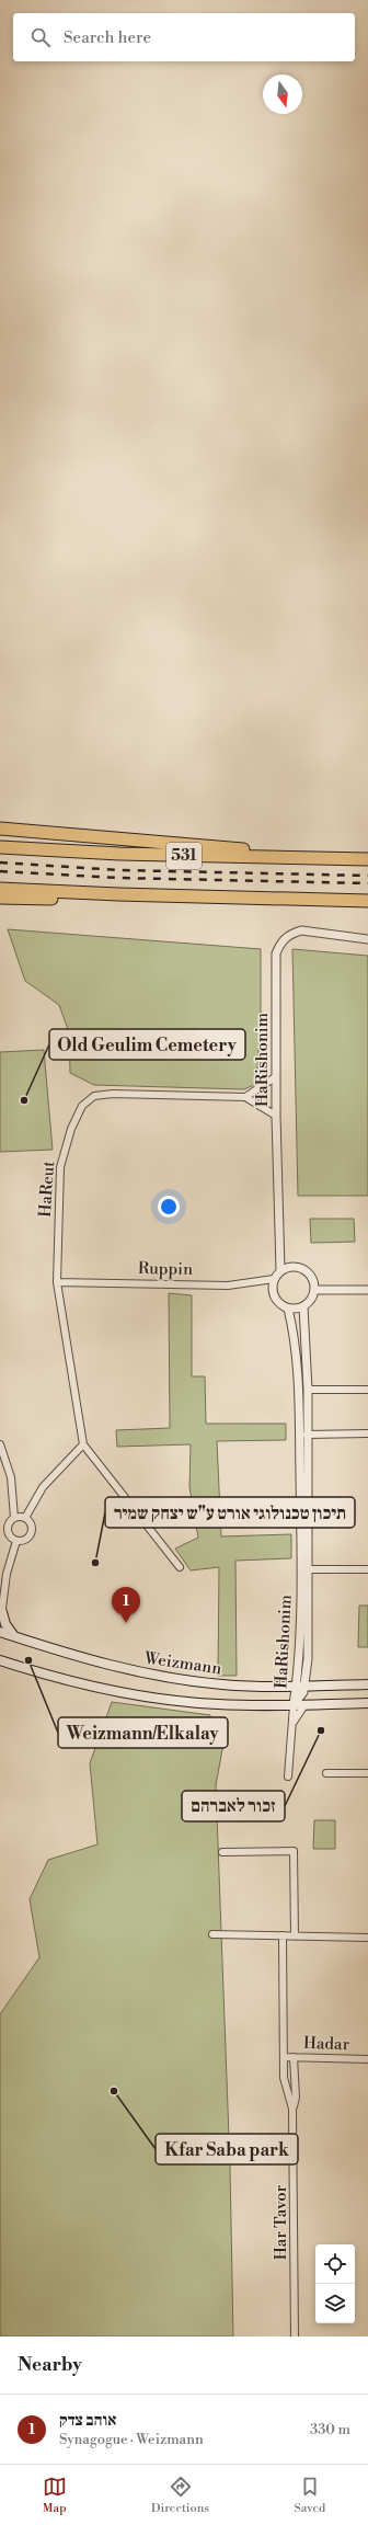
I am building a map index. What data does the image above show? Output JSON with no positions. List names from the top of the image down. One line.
{"streets":{"highway":["531"],"main road":["Weizmann"],"street":["HaRishonim","HaReut","Ruppin","Hadar","Har Tavor"]},"crossings":[["HaRishonim","HaReut"],["HaRishonim","Ruppin"],["HaRishonim","Weizmann"],["HaReut","Ruppin"],["Hadar","Har Tavor"]],"places":["Old Geulim Cemetery","תיכון טכנולוגי אורט ע\"ש יצחק שמיר","Weizmann/Elkalay","זכור לאברהם","Kfar Saba park"],"north":"bottom","page":{"search":"Search here","pins":"1","heading":"Nearby","list":[{"mark":"1","name":"אוהב צדק","note":"Synagogue · Weizmann","value":"330 m"}],"nav":["Map","Directions","Saved"]}}
